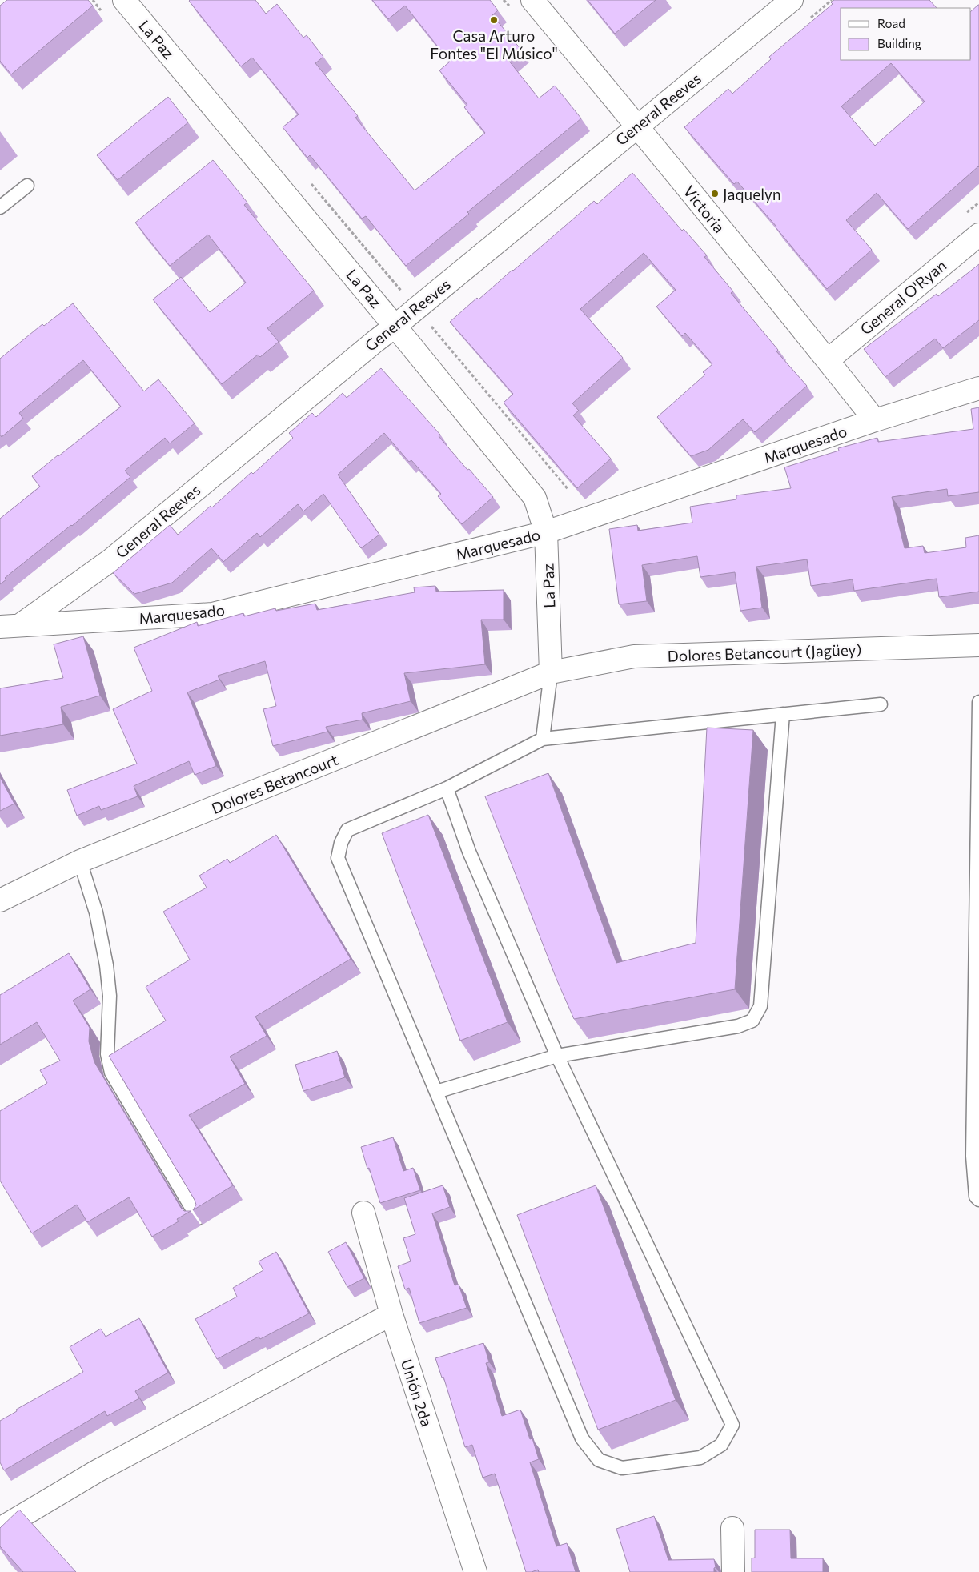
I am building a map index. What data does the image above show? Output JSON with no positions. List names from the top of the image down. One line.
{"streets":{"street":["La Paz","General Reeves","Victoria","General O'Ryan","Marquesado","Dolores Betancourt (Jagüey)","Dolores Betancourt","Unión 2da"]},"crossings":[["La Paz","General Reeves"],["La Paz","Marquesado"],["La Paz","Dolores Betancourt (Jagüey)"],["La Paz","Dolores Betancourt"],["General Reeves","Victoria"],["General Reeves","Marquesado"],["Victoria","General O'Ryan"],["Victoria","Marquesado"],["Dolores Betancourt (Jagüey)","Dolores Betancourt"]],"places":["Casa Arturo Fontes \"El Músico\"","Jaquelyn"],"legend":["Road","Building"]}
